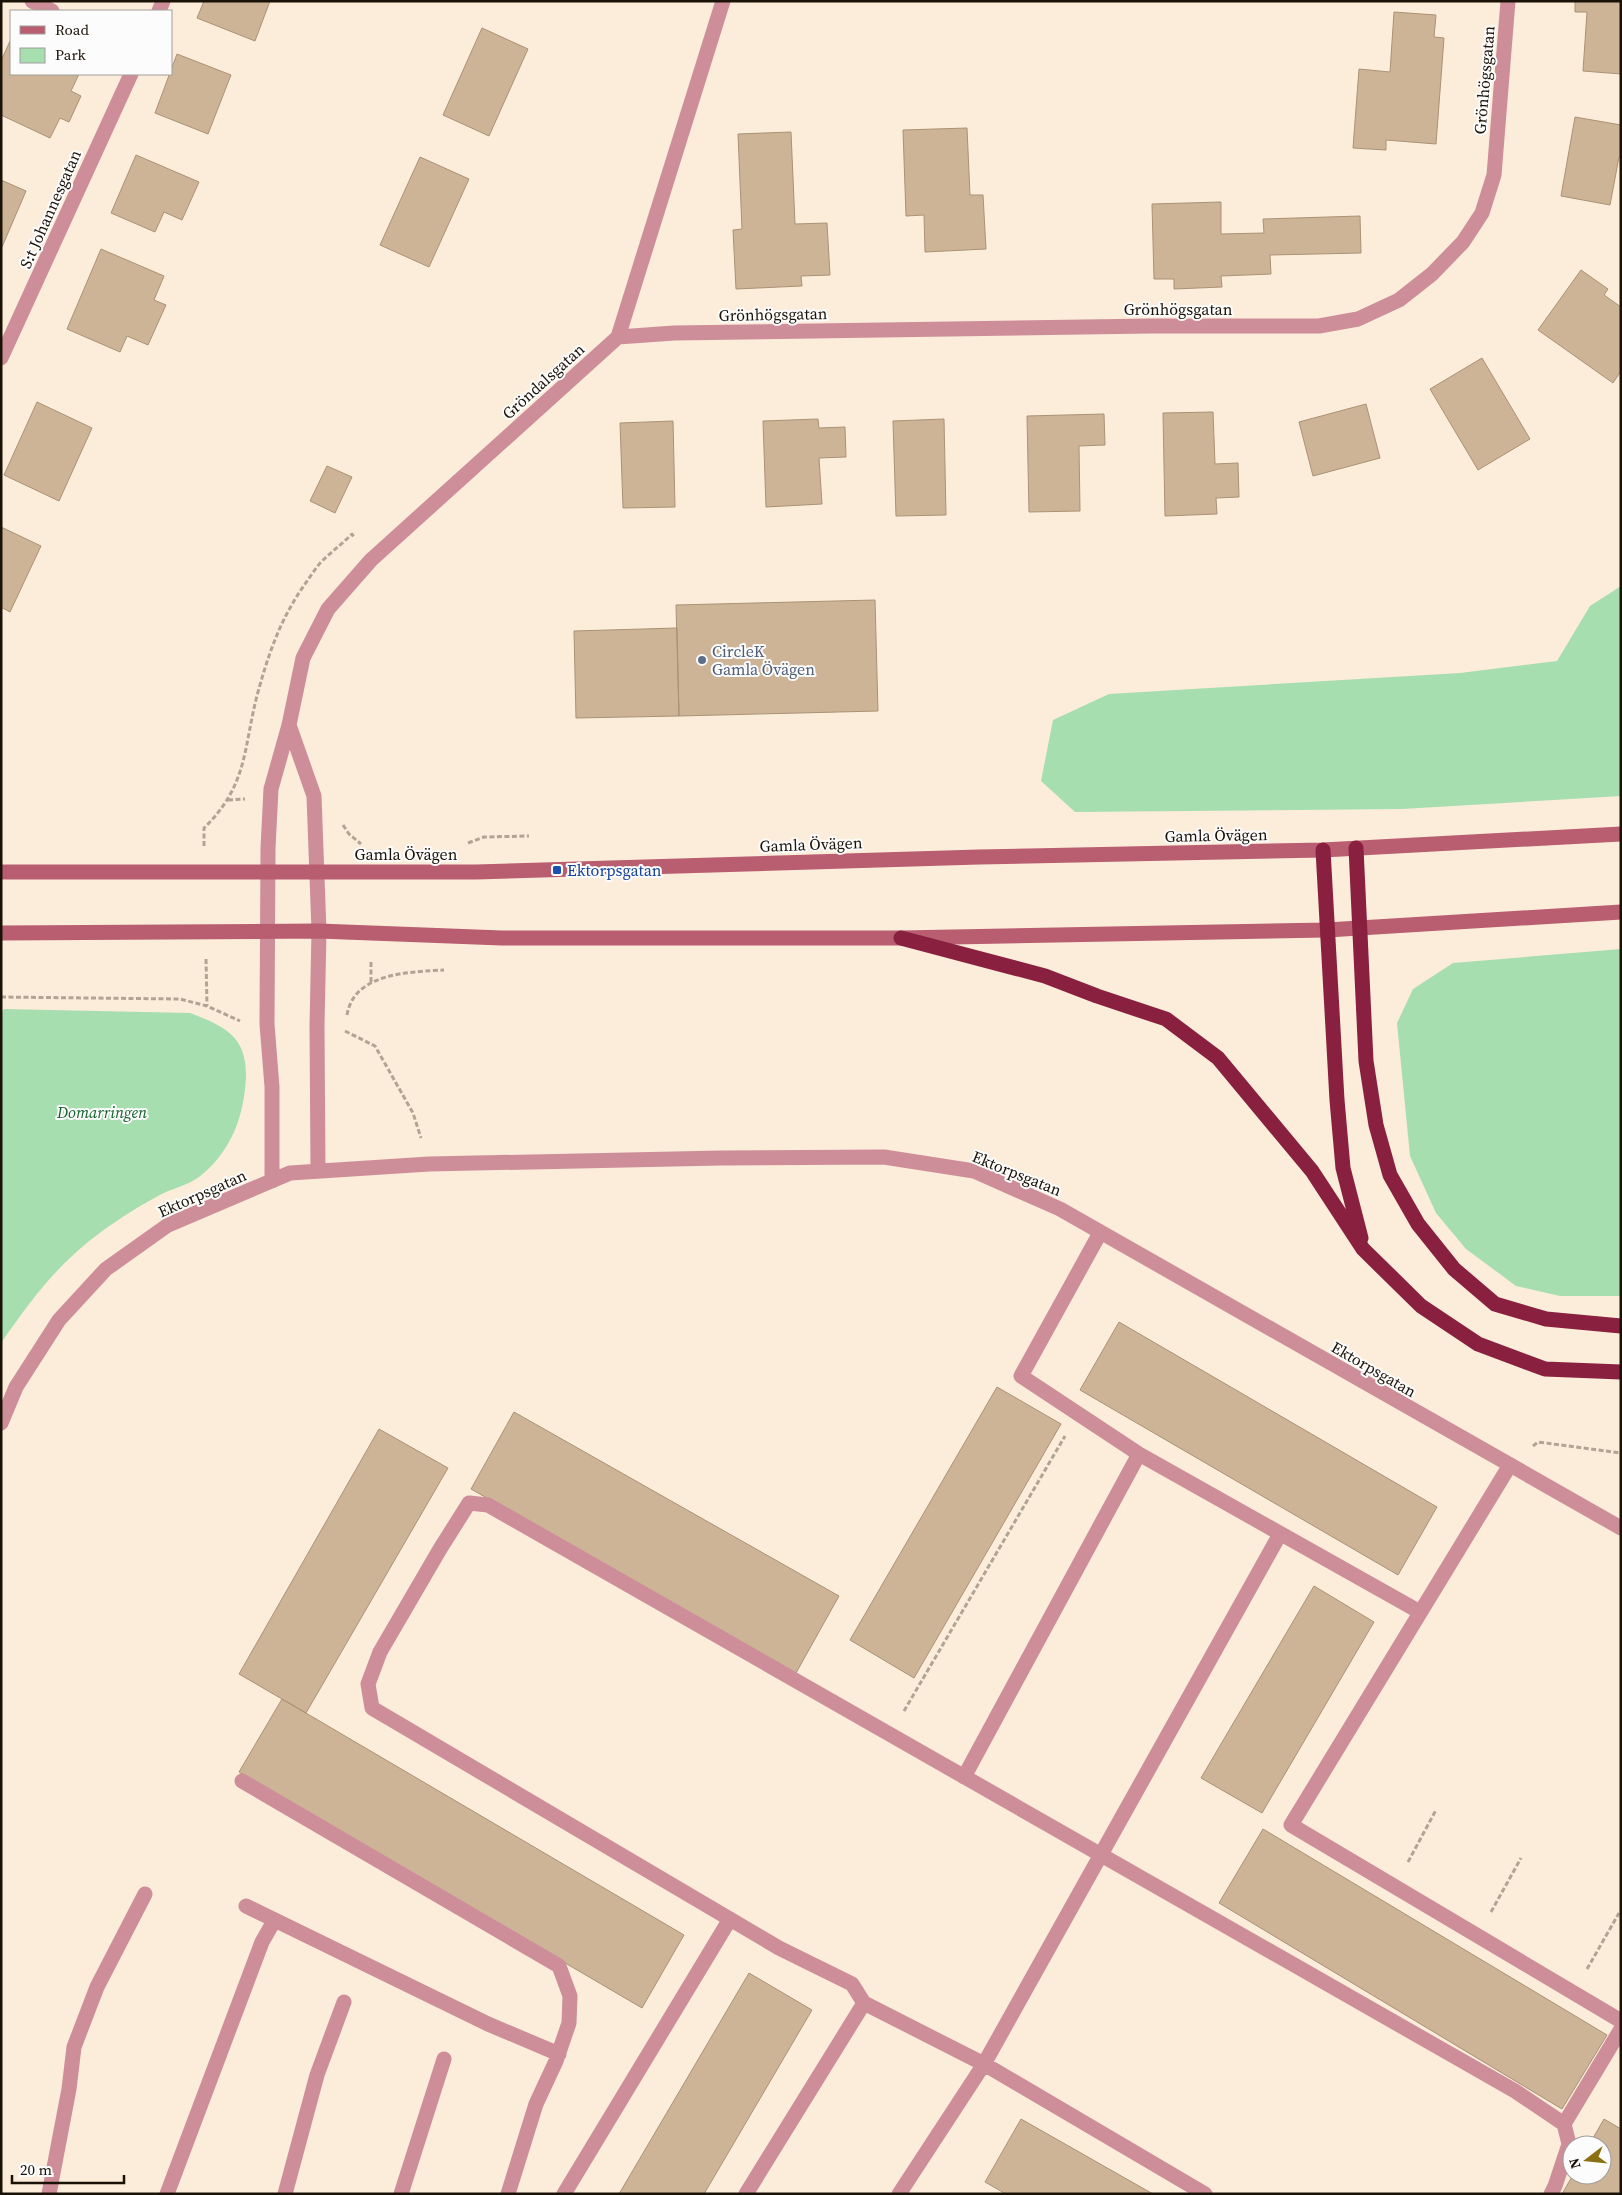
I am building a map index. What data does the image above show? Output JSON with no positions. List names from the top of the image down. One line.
{"streets":{"main road":["Gamla Övägen"],"street":["Grönhögsgatan","S:t Johannesgatan","Gröndalsgatan","Ektorpsgatan"]},"crossings":[["Grönhögsgatan","Gröndalsgatan"],["Gröndalsgatan","Gamla Övägen"],["Gröndalsgatan","Ektorpsgatan"],["Gamla Övägen","Ektorpsgatan"]],"parks":["Domarringen"],"places":{"other":["CircleK Gamla Övägen"],"transit":["Ektorpsgatan"]},"legend":["Road","Park"],"scale_bar":"20 m","north":"left"}
